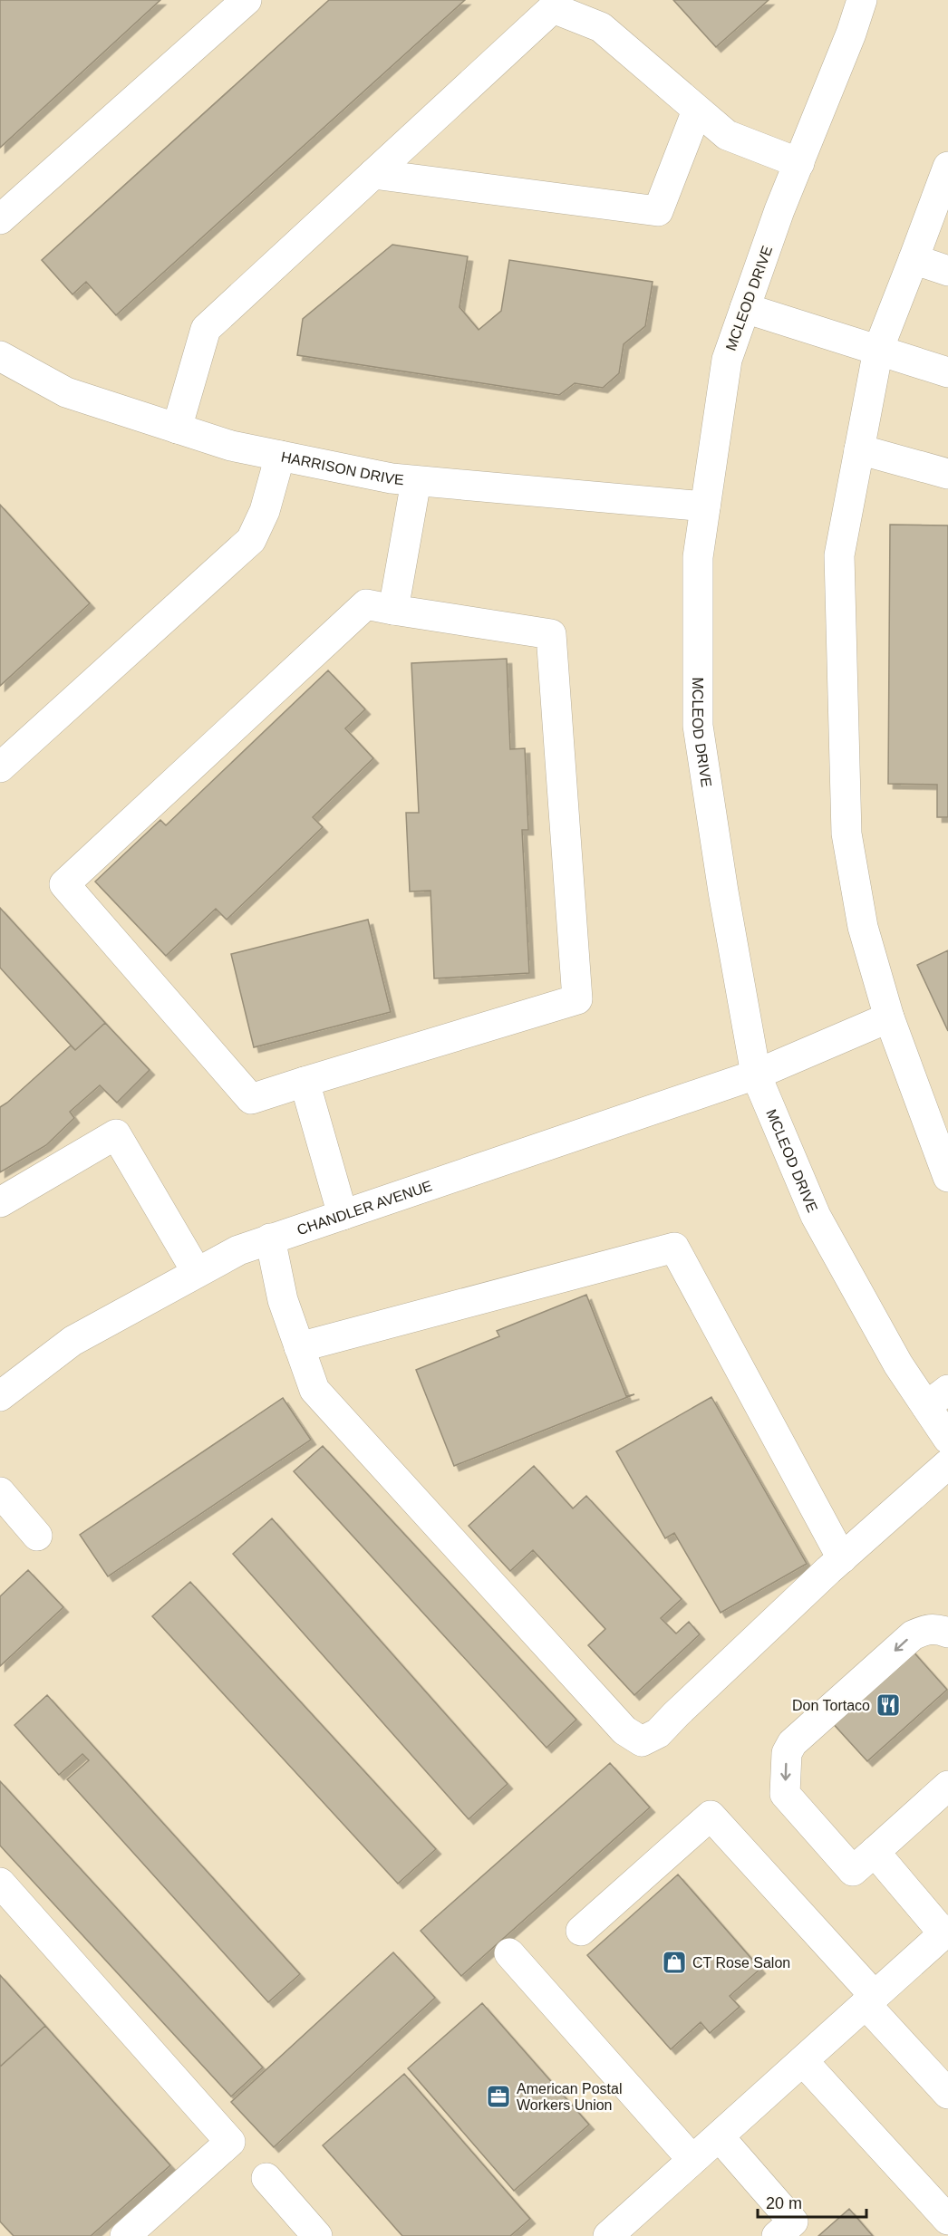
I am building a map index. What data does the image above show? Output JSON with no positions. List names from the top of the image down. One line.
{"streets":{"street":["MCLEOD DRIVE","HARRISON DRIVE","CHANDLER AVENUE"]},"crossings":[["MCLEOD DRIVE","HARRISON DRIVE"],["MCLEOD DRIVE","CHANDLER AVENUE"]],"places":{"restaurant":["Don Tortaco"],"shop":["CT Rose Salon"],"office":["American Postal Workers Union"]},"scale_bar":"20 m"}
